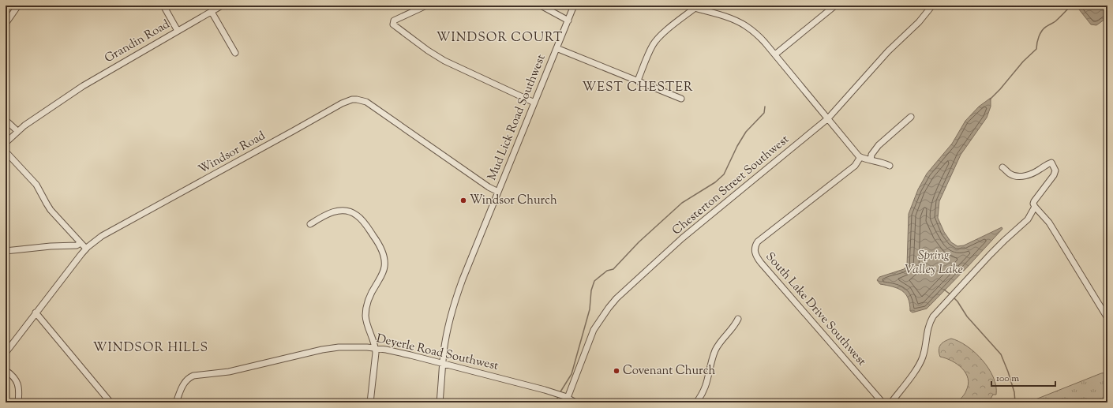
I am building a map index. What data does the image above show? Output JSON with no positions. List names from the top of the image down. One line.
{"streets":{"street":["Grandin Road","Mud Lick Road Southwest","Windsor Road","Chesterton Street Southwest","South Lake Drive Southwest","Deyerle Road Southwest"]},"crossings":[["Mud Lick Road Southwest","Windsor Road"],["Mud Lick Road Southwest","Deyerle Road Southwest"],["Chesterton Street Southwest","Deyerle Road Southwest"]],"districts":["WINDSOR COURT","WEST CHESTER","WINDSOR HILLS"],"water":["Spring Valley Lake"],"places":["Windsor Church","Covenant Church"],"scale_bar":"100 m"}
